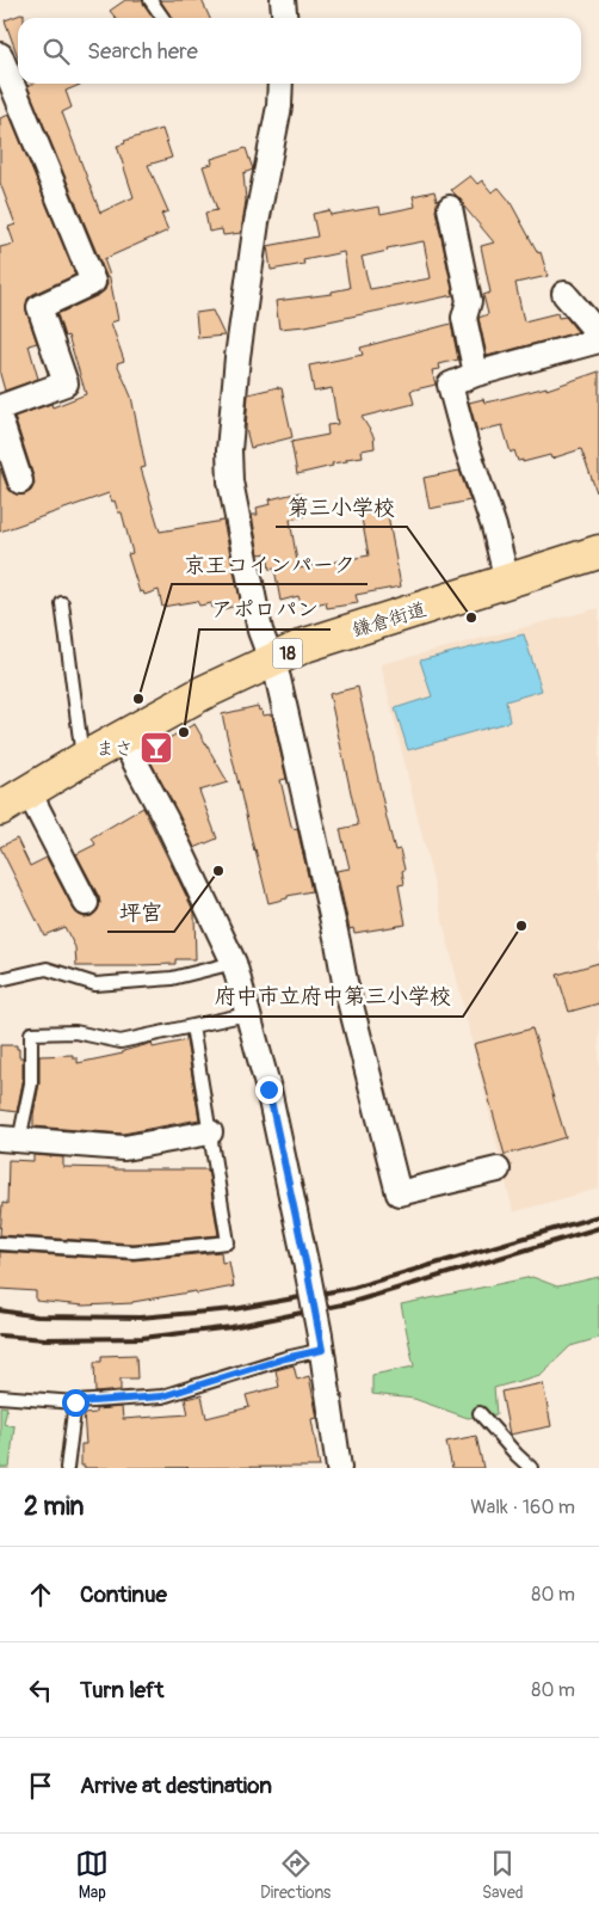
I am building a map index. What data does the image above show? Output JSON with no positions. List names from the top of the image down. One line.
{"streets":{"main road":["鎌倉街道","18"]},"places":{"other":["第三小学校","京王コインパーク","アポロパン","坪宮","府中市立府中第三小学校"],"bar":["まさ"]},"page":{"search":"Search here","heading":["2 min","Walk · 160 m"],"list":[["Continue","80 m"],["Turn left","80 m"],"Arrive at destination"],"nav":["Map","Directions","Saved"]}}
